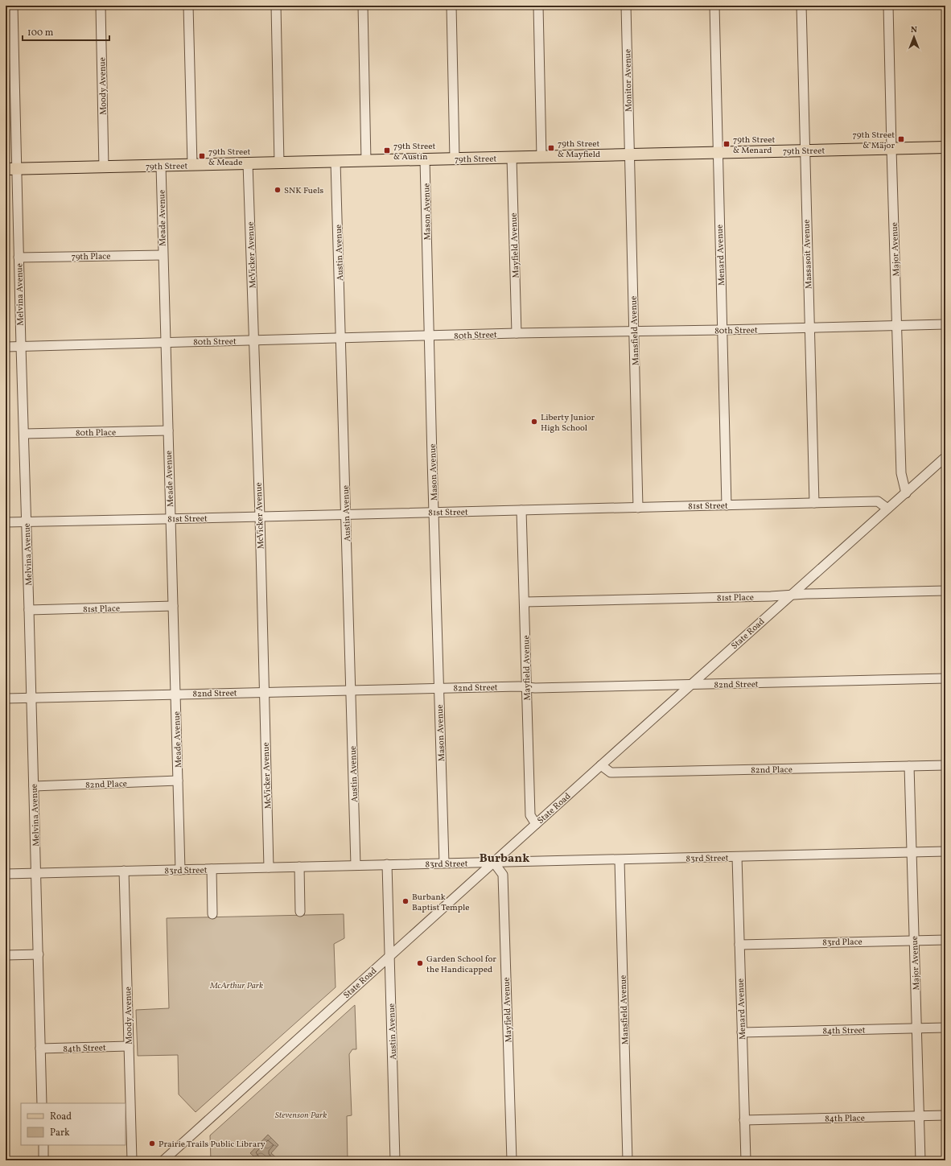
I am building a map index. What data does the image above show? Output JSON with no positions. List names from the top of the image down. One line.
{"streets":{"main road":["79th Street"],"street":["Monitor Avenue","Moody Avenue","Mason Avenue","Meade Avenue","Mayfield Avenue","Major Avenue","Austin Avenue","Massasoit Avenue","McVicker Avenue","Menard Avenue","79th Place","Melvina Avenue","80th Street","Mansfield Avenue","80th Place","81st Street","81st Place","State Road","82nd Street","82nd Place","83rd Street","83rd Place","84th Street","84th Place"]},"crossings":[["Monitor Avenue","79th Street"],["Monitor Avenue","Mansfield Avenue"],["Moody Avenue","79th Street"],["Moody Avenue","83rd Street"],["Moody Avenue","84th Street"],["79th Street","Mason Avenue"],["79th Street","Meade Avenue"],["79th Street","Mayfield Avenue"],["79th Street","Major Avenue"],["79th Street","Austin Avenue"],["79th Street","Massasoit Avenue"],["79th Street","McVicker Avenue"],["79th Street","Menard Avenue"],["79th Street","Melvina Avenue"],["79th Street","Mansfield Avenue"],["Mason Avenue","80th Street"],["Mason Avenue","81st Street"],["Mason Avenue","82nd Street"],["Mason Avenue","83rd Street"],["Meade Avenue","79th Place"],["Meade Avenue","80th Street"],["Meade Avenue","80th Place"],["Meade Avenue","81st Street"],["Meade Avenue","81st Place"],["Meade Avenue","82nd Street"],["Meade Avenue","82nd Place"],["Meade Avenue","83rd Street"],["Mayfield Avenue","80th Street"],["Mayfield Avenue","81st Street"],["Mayfield Avenue","81st Place"],["Mayfield Avenue","State Road"],["Mayfield Avenue","82nd Street"],["Mayfield Avenue","83rd Street"],["Major Avenue","80th Street"],["Major Avenue","State Road"],["Major Avenue","82nd Place"],["Major Avenue","83rd Street"],["Major Avenue","83rd Place"],["Major Avenue","84th Street"],["Major Avenue","84th Place"],["Austin Avenue","80th Street"],["Austin Avenue","81st Street"],["Austin Avenue","State Road"],["Austin Avenue","82nd Street"],["Austin Avenue","83rd Street"],["Massasoit Avenue","80th Street"],["Massasoit Avenue","81st Street"],["McVicker Avenue","80th Street"],["McVicker Avenue","81st Street"],["McVicker Avenue","82nd Street"],["McVicker Avenue","83rd Street"],["Menard Avenue","80th Street"],["Menard Avenue","81st Street"],["Menard Avenue","83rd Street"],["Menard Avenue","83rd Place"],["Menard Avenue","84th Street"],["Menard Avenue","84th Place"],["79th Place","Melvina Avenue"],["Melvina Avenue","80th Street"],["Melvina Avenue","80th Place"],["Melvina Avenue","81st Street"],["Melvina Avenue","81st Place"],["Melvina Avenue","82nd Street"],["Melvina Avenue","82nd Place"],["Melvina Avenue","83rd Street"],["Melvina Avenue","84th Street"],["80th Street","Mansfield Avenue"],["Mansfield Avenue","81st Street"],["Mansfield Avenue","83rd Street"],["81st Street","State Road"],["81st Place","State Road"],["State Road","82nd Street"],["State Road","82nd Place"],["State Road","83rd Street"]],"districts":["Burbank"],"parks":["McArthur Park","Stevenson Park"],"places":{"transit":["79th Street & Major","79th Street & Menard","79th Street & Mayfield","79th Street & Austin","79th Street & Meade"],"other":["SNK Fuels","Liberty Junior High School","Burbank Baptist Temple","Garden School for the Handicapped","Prairie Trails Public Library"]},"legend":["Road","Park"],"scale_bar":"100 m","north":"top"}
